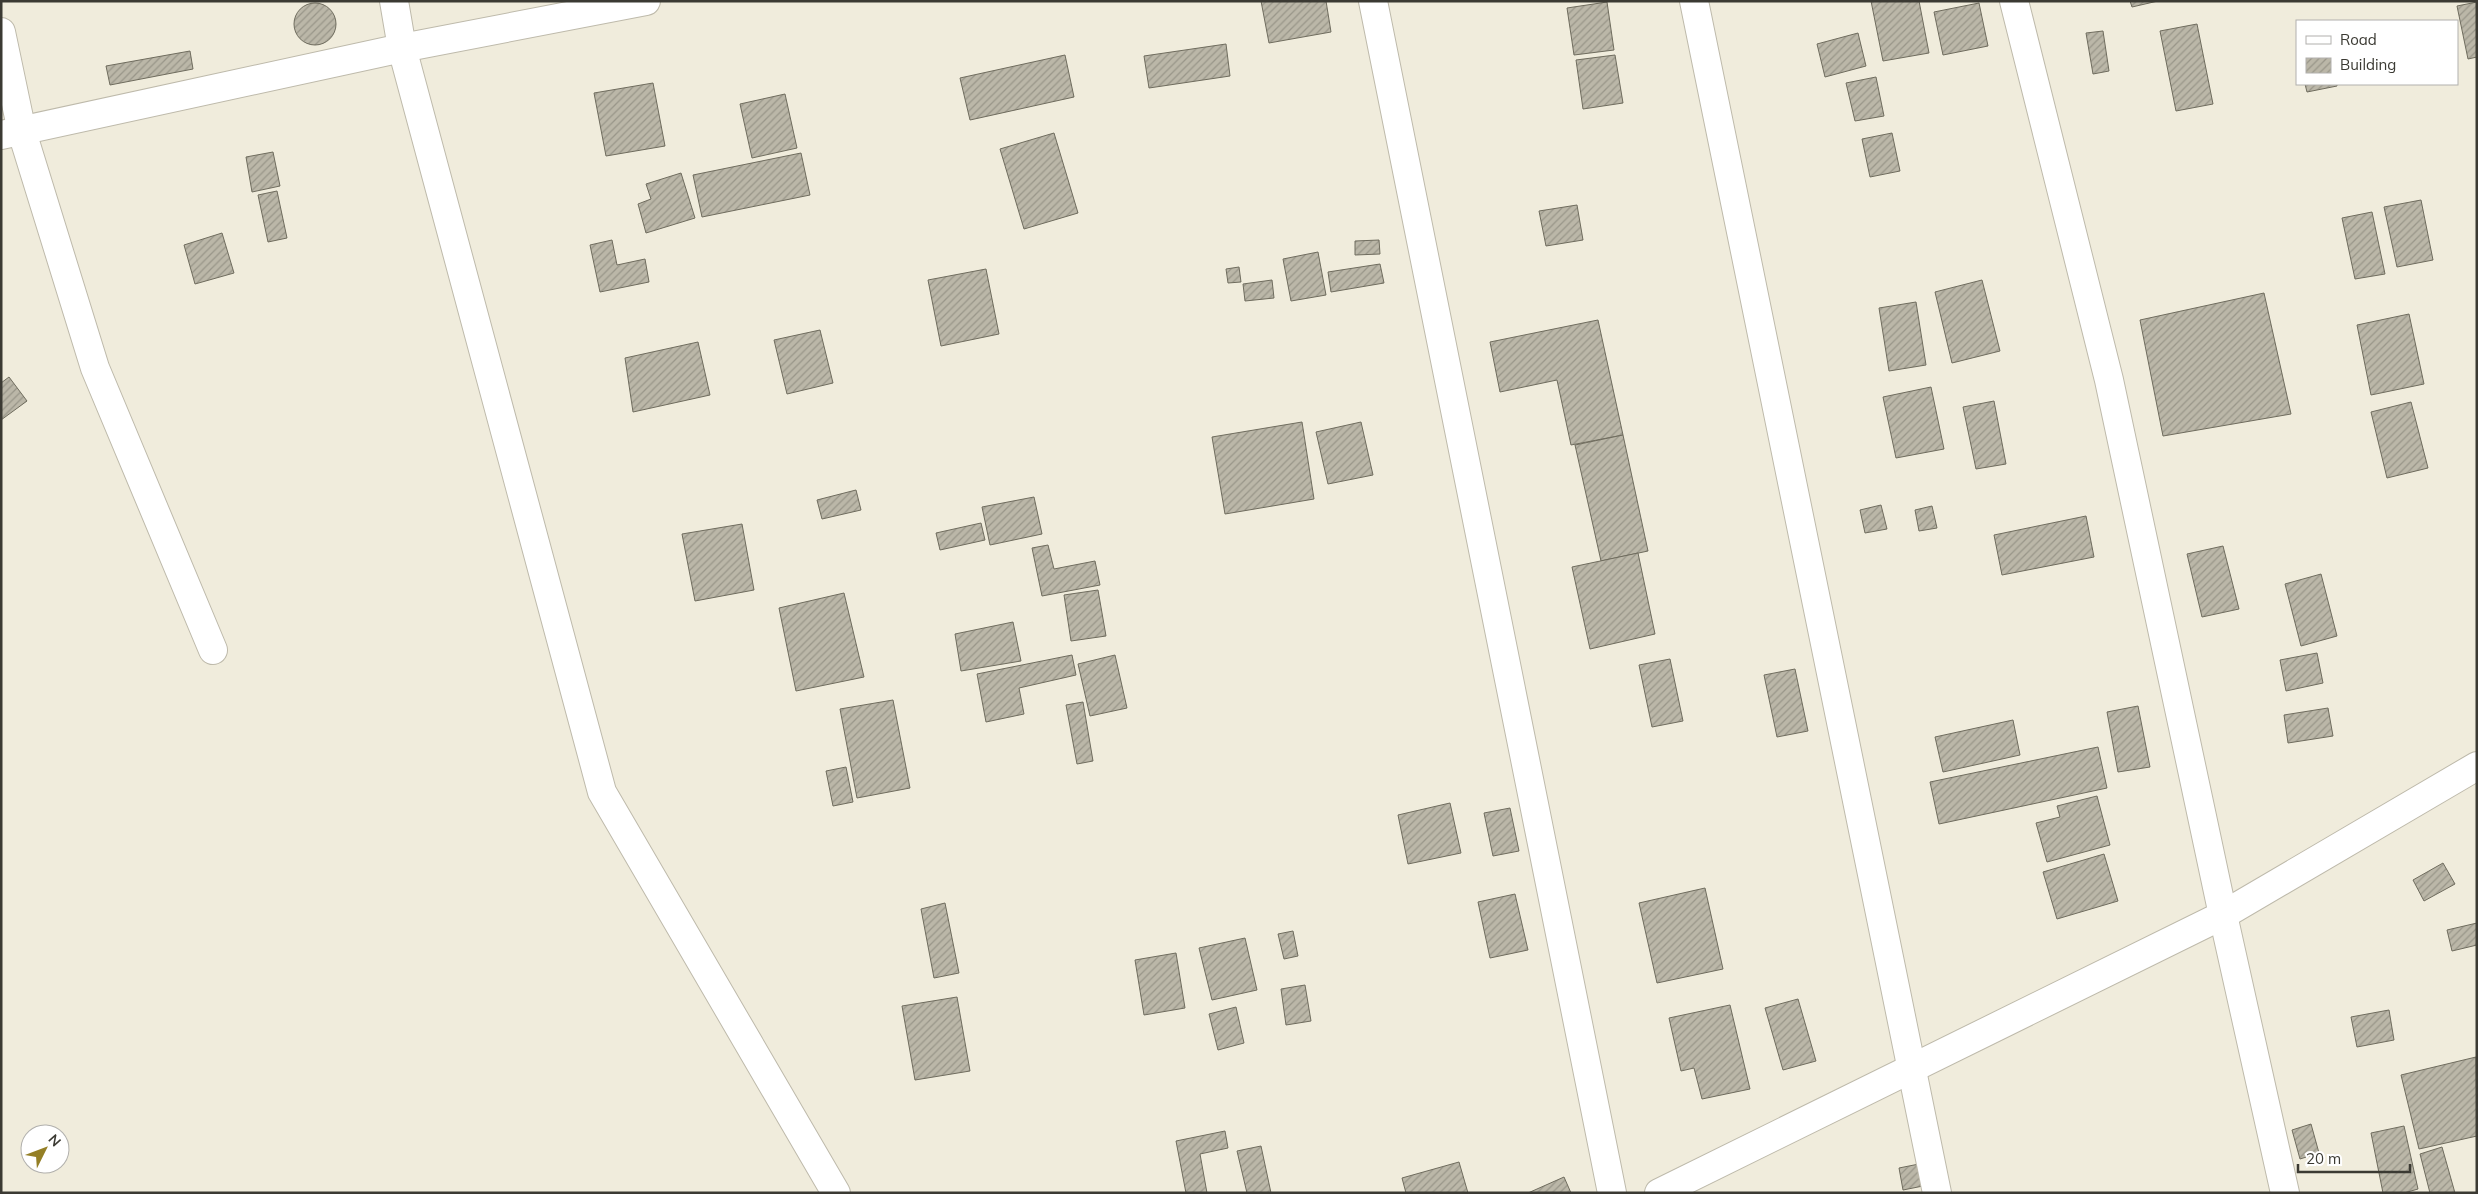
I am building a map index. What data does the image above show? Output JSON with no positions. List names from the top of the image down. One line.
{"legend":["Road","Building"],"scale_bar":"20 m","north":"top right"}
